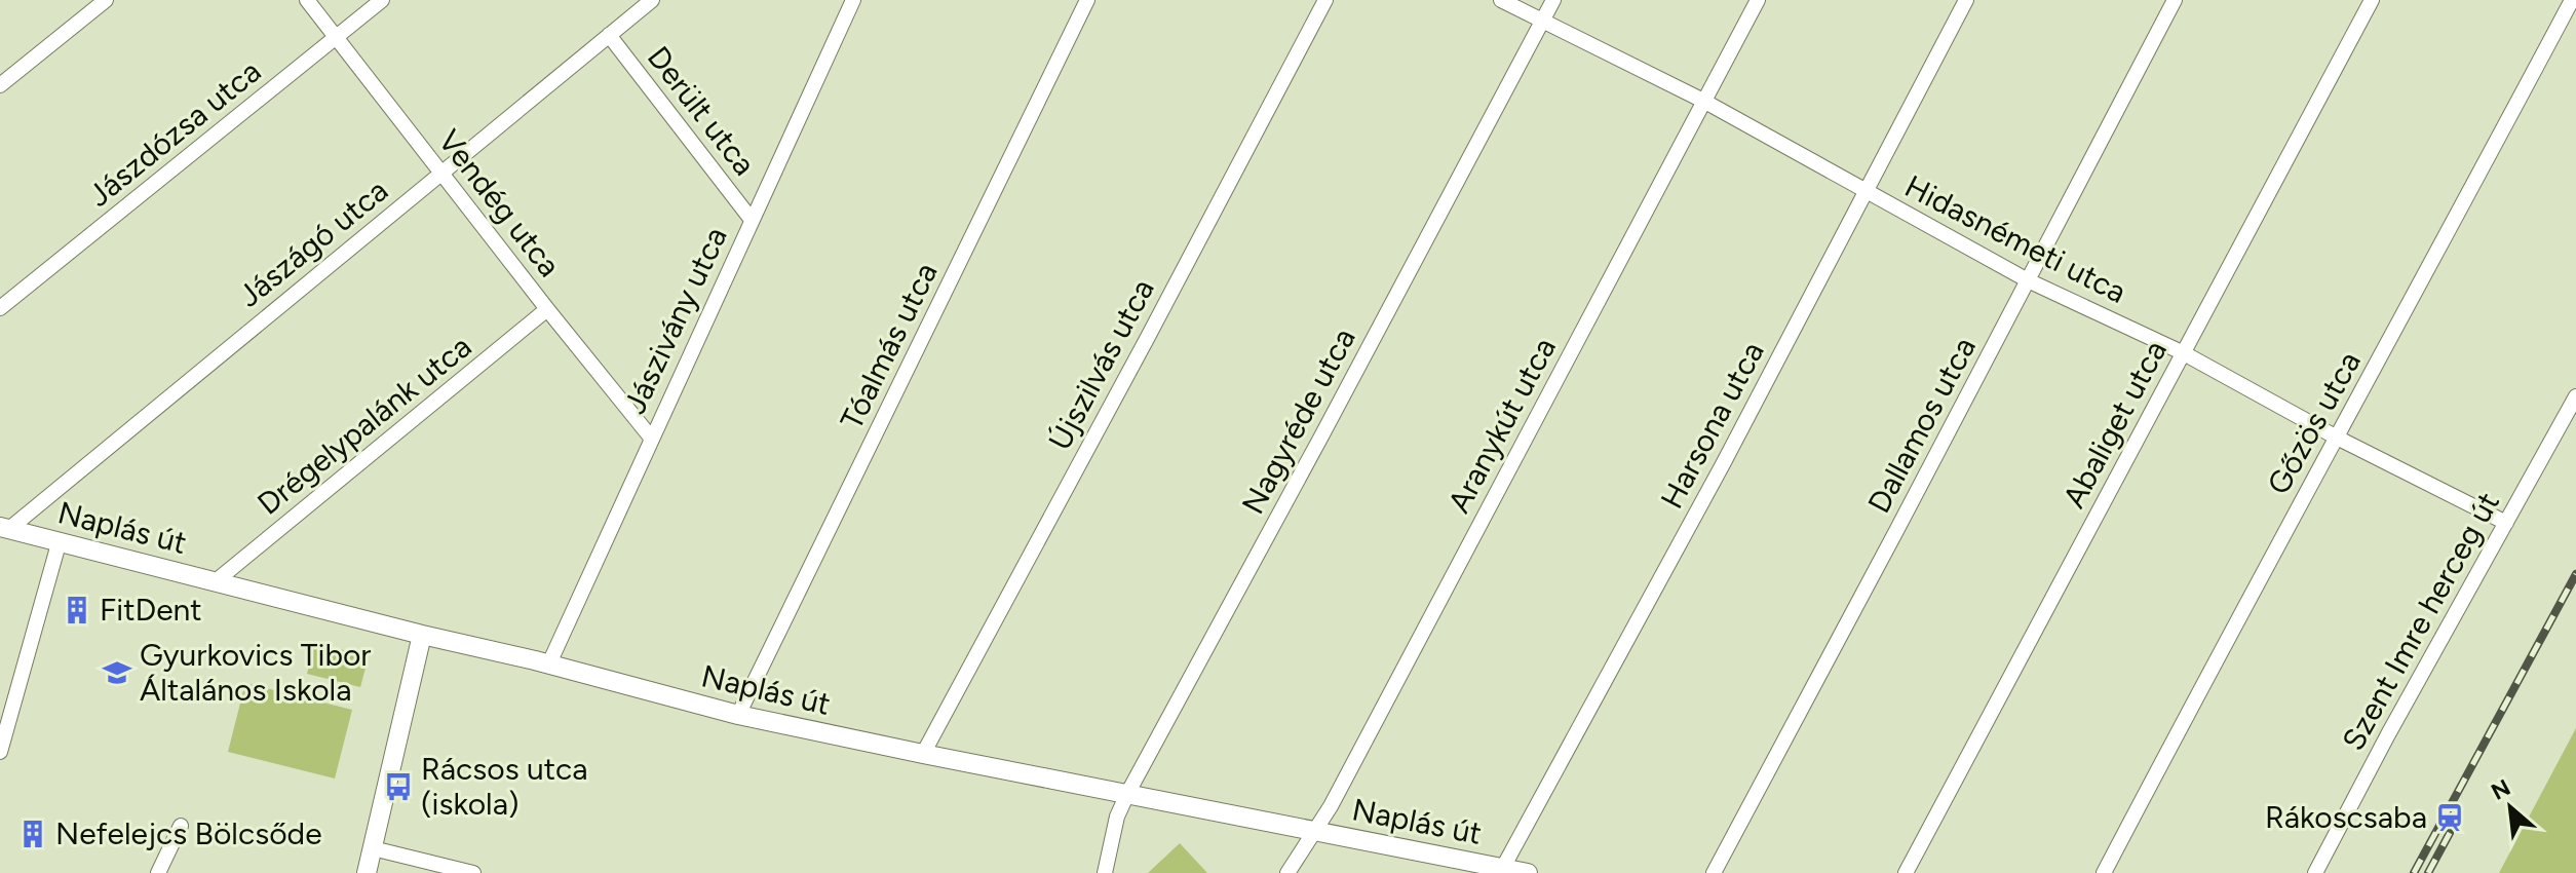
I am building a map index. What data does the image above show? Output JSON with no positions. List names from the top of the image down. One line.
{"streets":{"street":["Derült utca","Jászdózsa utca","Vendég utca","Hidasnémeti utca","Jászágó utca","Jászivány utca","Tóalmás utca","Újszilvás utca","Nagyréde utca","Gőzös utca","Abaliget utca","Drégelypalánk utca","Aranykút utca","Harsona utca","Dallamos utca","Naplás út","Szent Imre herceg út"]},"crossings":[["Derült utca","Jászágó utca"],["Derült utca","Jászivány utca"],["Jászdózsa utca","Vendég utca"],["Vendég utca","Jászágó utca"],["Vendég utca","Jászivány utca"],["Vendég utca","Drégelypalánk utca"],["Hidasnémeti utca","Nagyréde utca"],["Hidasnémeti utca","Gőzös utca"],["Hidasnémeti utca","Abaliget utca"],["Hidasnémeti utca","Aranykút utca"],["Hidasnémeti utca","Harsona utca"],["Hidasnémeti utca","Dallamos utca"],["Hidasnémeti utca","Szent Imre herceg út"],["Jászágó utca","Naplás út"],["Jászivány utca","Naplás út"],["Tóalmás utca","Naplás út"],["Újszilvás utca","Naplás út"],["Nagyréde utca","Naplás út"],["Drégelypalánk utca","Naplás út"],["Aranykút utca","Naplás út"],["Harsona utca","Naplás út"]],"places":{"building":["FitDent","Nefelejcs Bölcsőde"],"school or university":["Gyurkovics Tibor Általános Iskola"],"bus stop":["Rácsos utca (iskola)"],"station":["Rákoscsaba"]},"north":"top left"}
